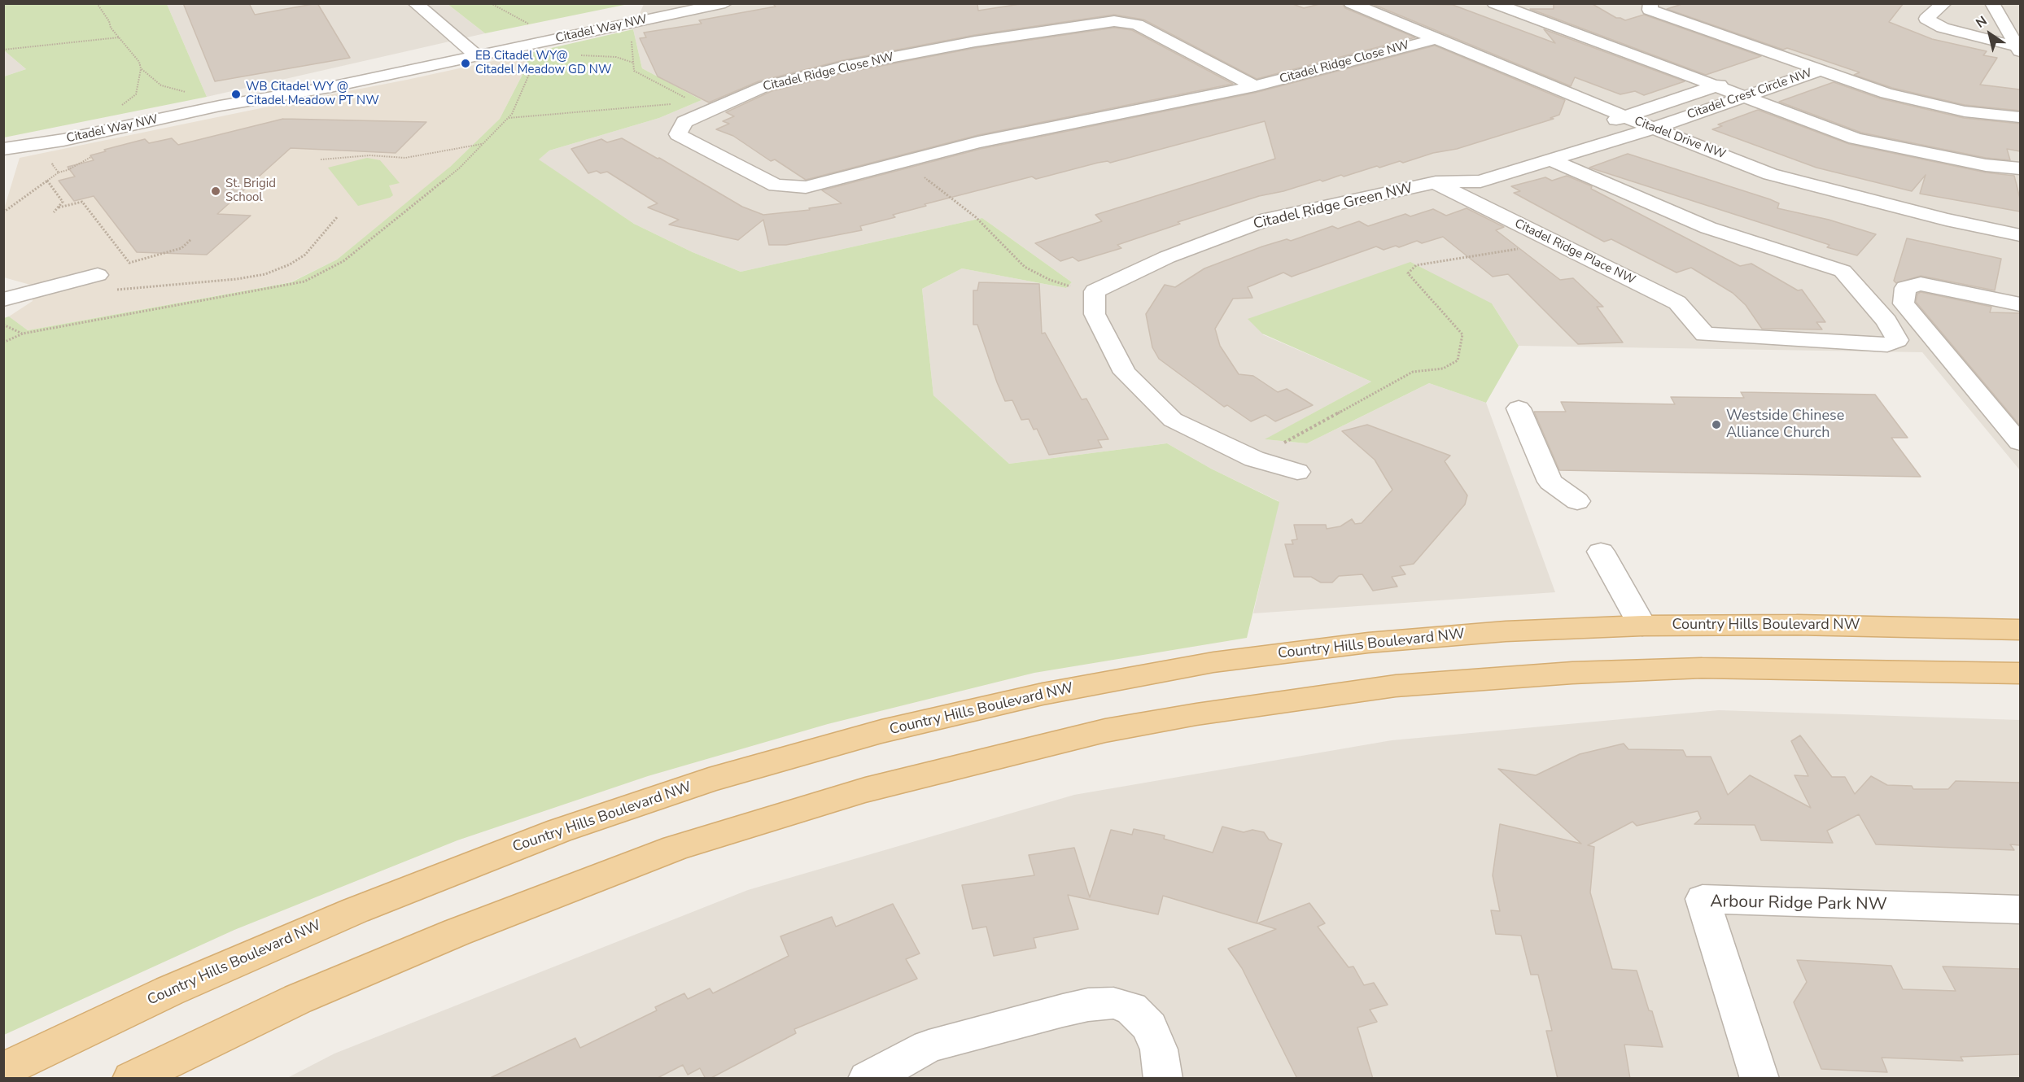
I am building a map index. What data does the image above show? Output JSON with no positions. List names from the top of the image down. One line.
{"streets":{"main road":["Country Hills Boulevard NW"],"street":["Citadel Way NW","Citadel Ridge Close NW","Citadel Crest Circle NW","Citadel Drive NW","Citadel Ridge Green NW","Citadel Ridge Place NW","Arbour Ridge Park NW"]},"crossings":[["Citadel Ridge Close NW","Citadel Drive NW"],["Citadel Crest Circle NW","Citadel Drive NW"],["Citadel Crest Circle NW","Citadel Ridge Green NW"],["Citadel Drive NW","Citadel Ridge Green NW"],["Citadel Ridge Green NW","Citadel Ridge Place NW"]],"places":["EB Citadel WY@ Citadel Meadow GD NW","WB Citadel WY @ Citadel Meadow PT NW","St. Brigid School","Westside Chinese Alliance Church"],"north":"top left"}
